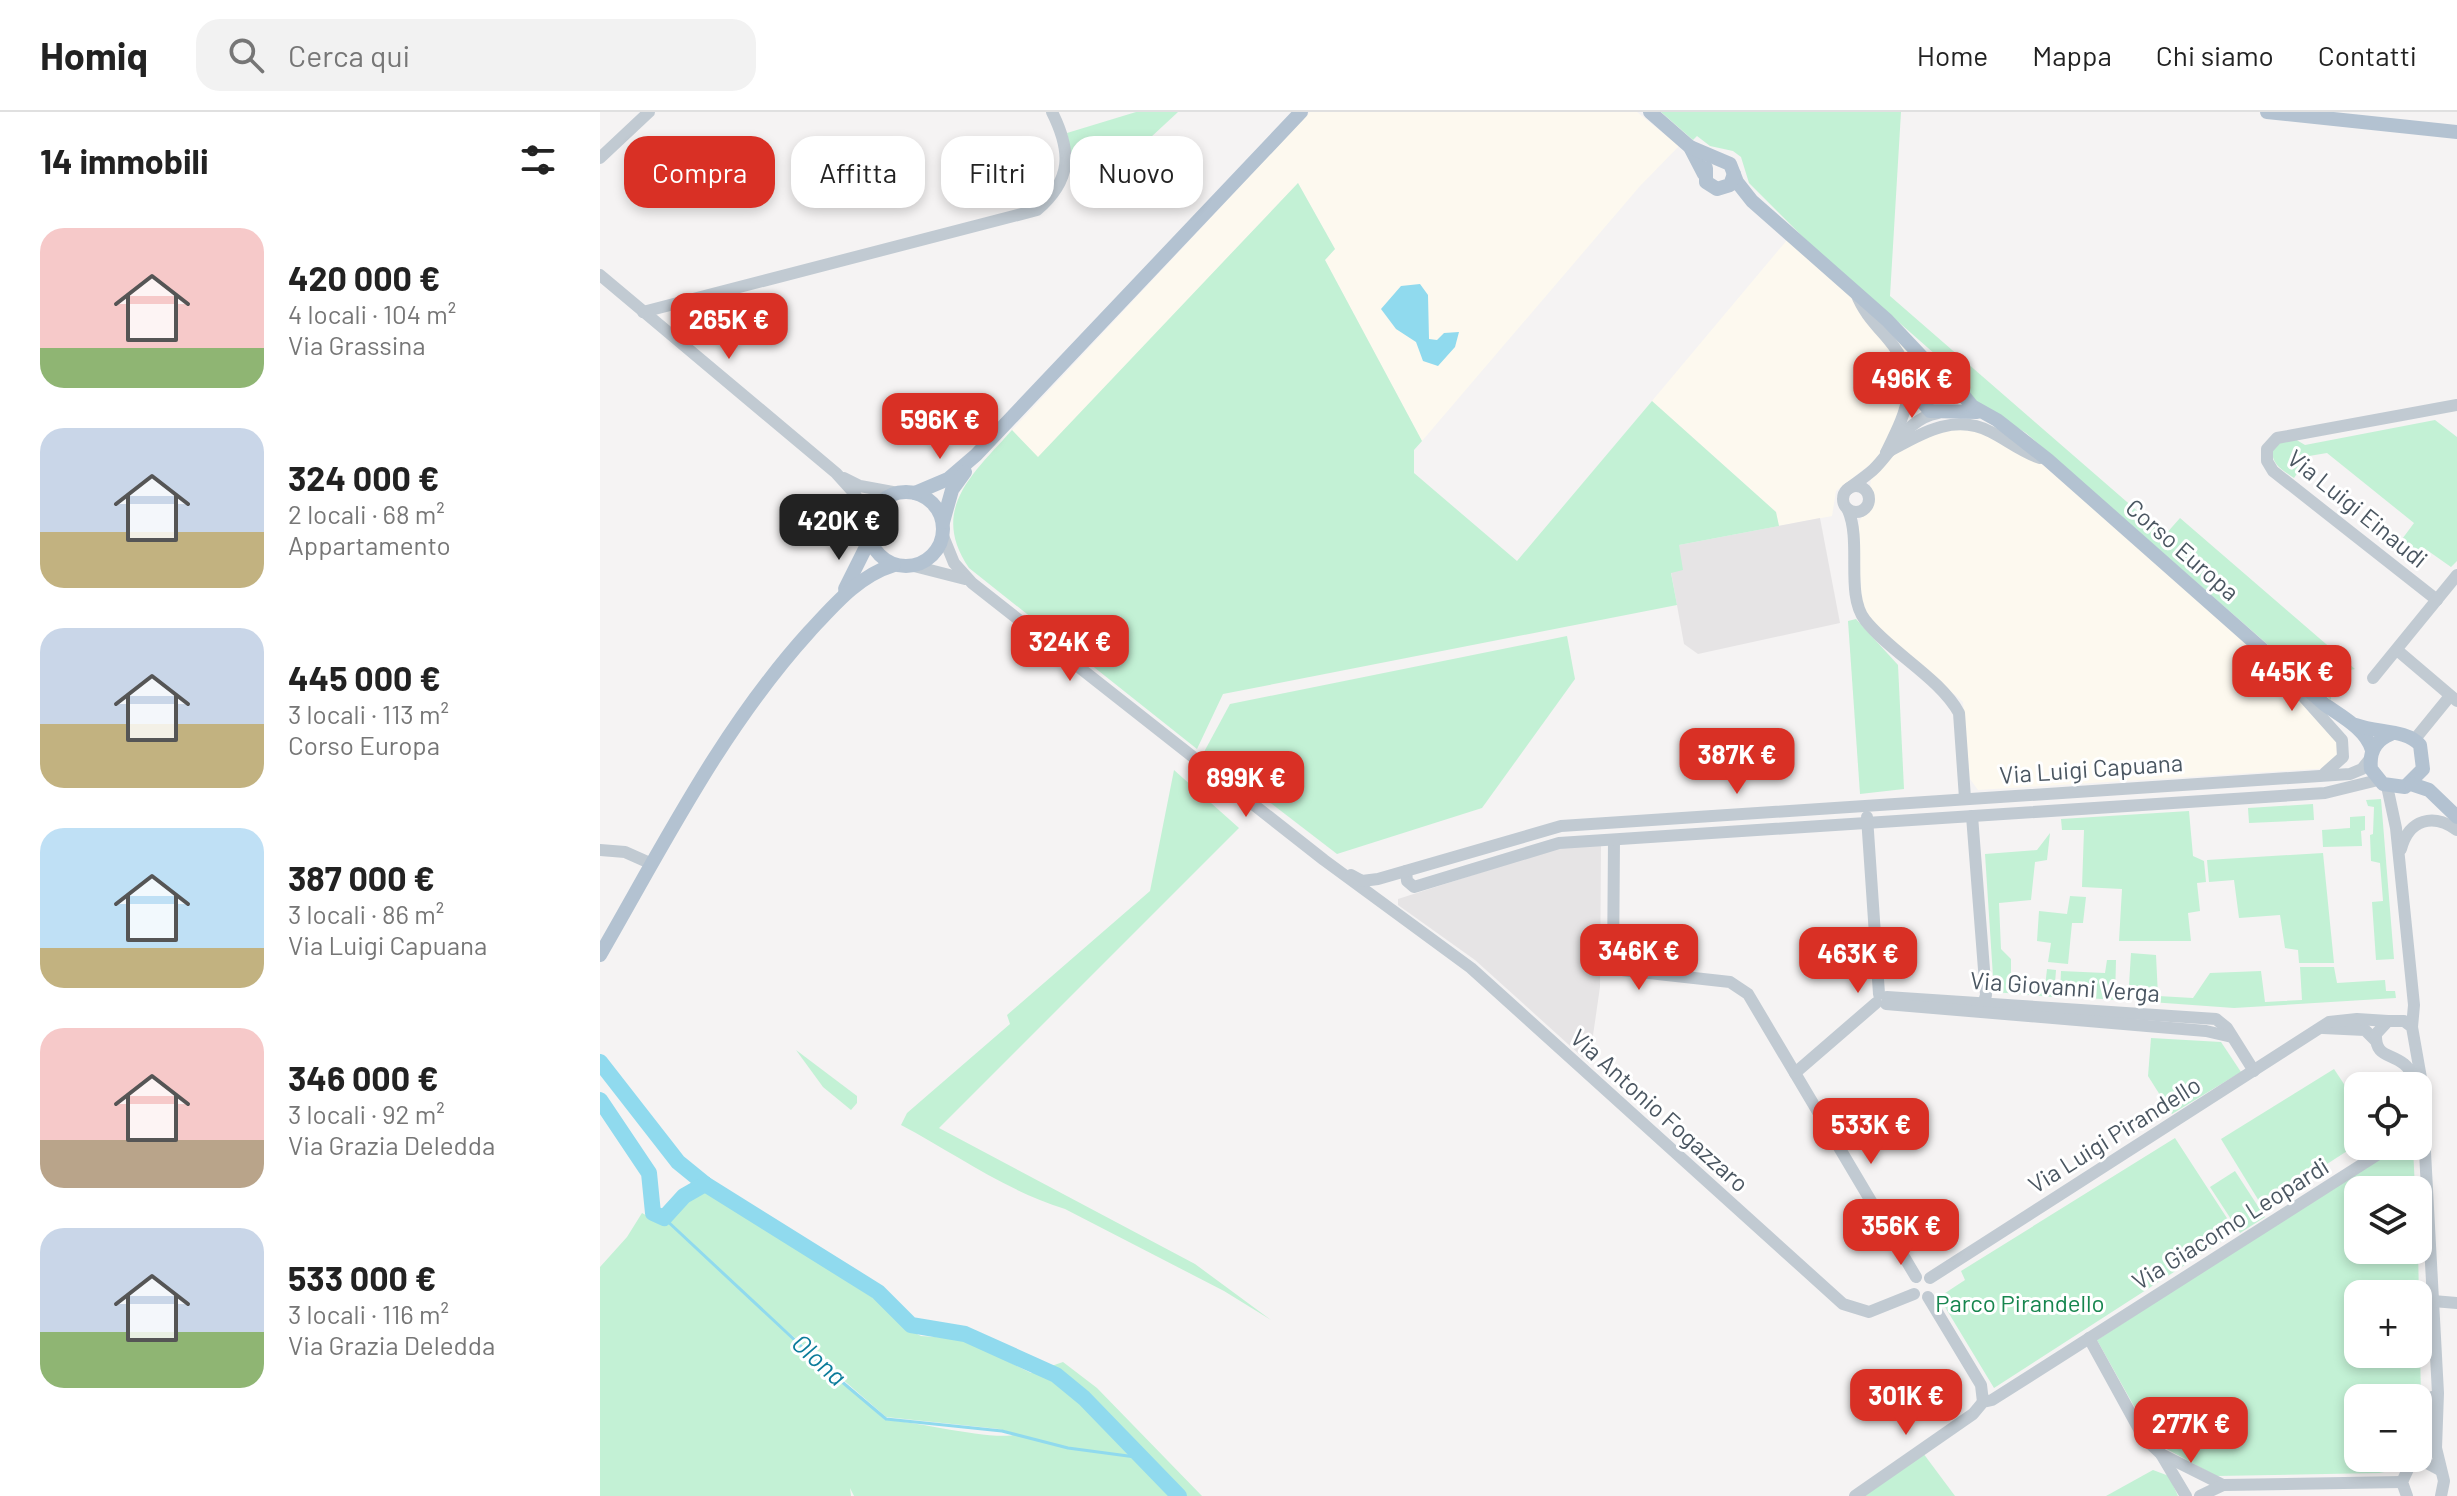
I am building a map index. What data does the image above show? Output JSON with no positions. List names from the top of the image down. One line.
{"streets":{"main road":["Corso Europa"],"street":["Via Luigi Einaudi","Via Luigi Capuana","Via Giovanni Verga","Via Antonio Fogazzaro","Via Luigi Pirandello","Via Giacomo Leopardi"]},"crossings":[["Corso Europa","Via Luigi Capuana"],["Via Giovanni Verga","Via Luigi Pirandello"]],"water":["Olona"],"parks":["Parco Pirandello"],"page":{"header":"Homiq","search":"Cerca qui","nav":["Home","Mappa","Chi siamo","Contatti"],"heading":"14 immobili","chip":["Compra","Affitta","Filtri","Nuovo"],"list":[{"name":"420 000 €","note":"4 locali · 104 m² · Via Grassina"},{"name":"324 000 €","note":"2 locali · 68 m² · Appartamento"},{"name":"445 000 €","note":"3 locali · 113 m² · Corso Europa"},{"name":"387 000 €","note":"3 locali · 86 m² · Via Luigi Capuana"},{"name":"346 000 €","note":"3 locali · 92 m² · Via Grazia Deledda"},{"name":"533 000 €","note":"3 locali · 116 m² · Via Grazia Deledda"}],"price":["265K €","496K €","596K €","420K €","324K €","445K €","387K €","899K €","346K €","463K €","533K €","356K €","301K €","277K €"],"map_buttons":["+","−"]}}
